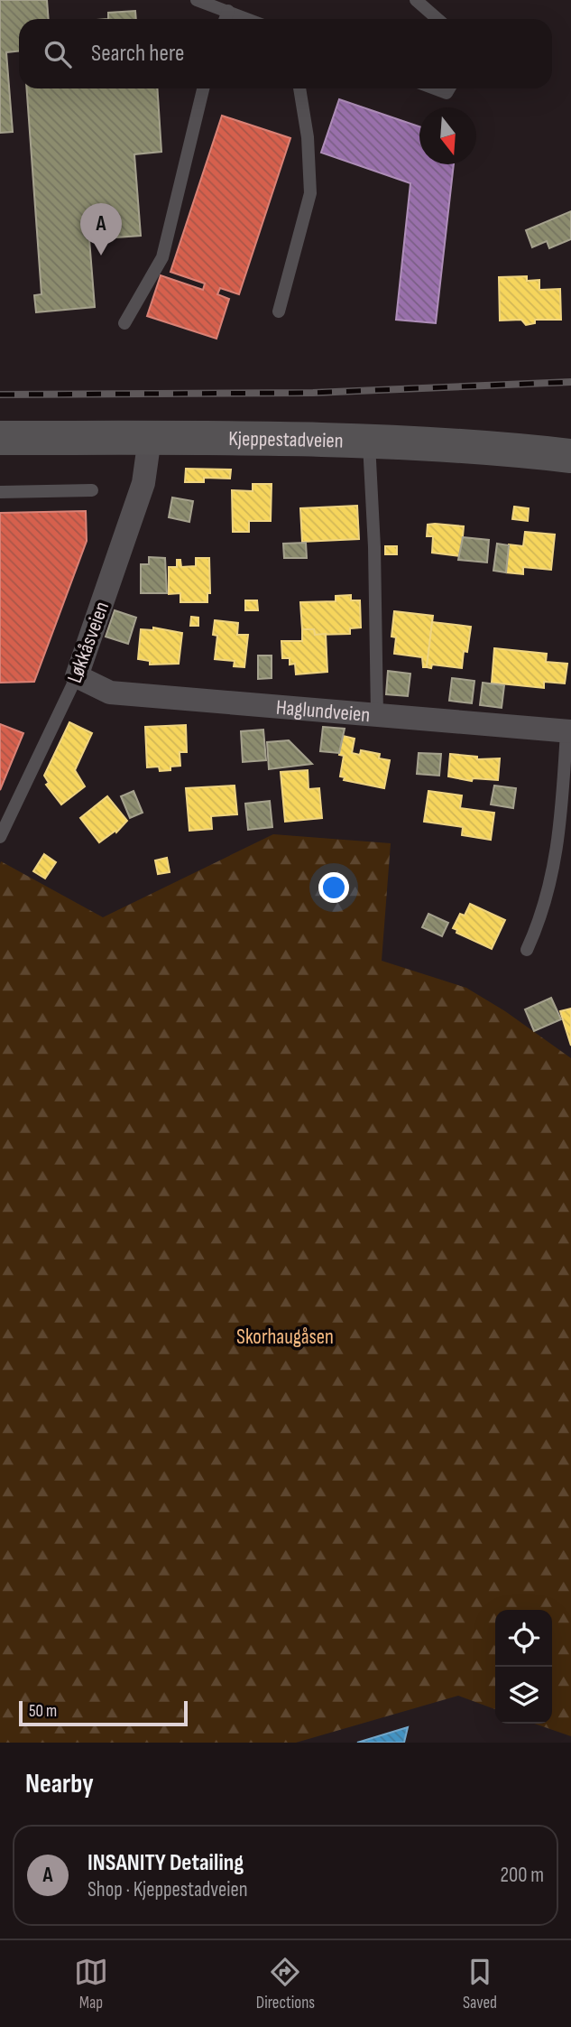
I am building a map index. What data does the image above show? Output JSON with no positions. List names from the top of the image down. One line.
{"streets":{"main road":["Kjeppestadveien"],"street":["Løkkåsveien","Haglundveien"]},"crossings":[["Kjeppestadveien","Løkkåsveien"],["Løkkåsveien","Haglundveien"]],"parks":["Skorhaugåsen"],"scale_bar":"50 m","north":"bottom","page":{"search":"Search here","pins":"A","scale":"50 m","heading":"Nearby","list":[{"mark":"A","name":"INSANITY Detailing","note":"Shop · Kjeppestadveien","value":"200 m"}],"nav":["Map","Directions","Saved"]}}
